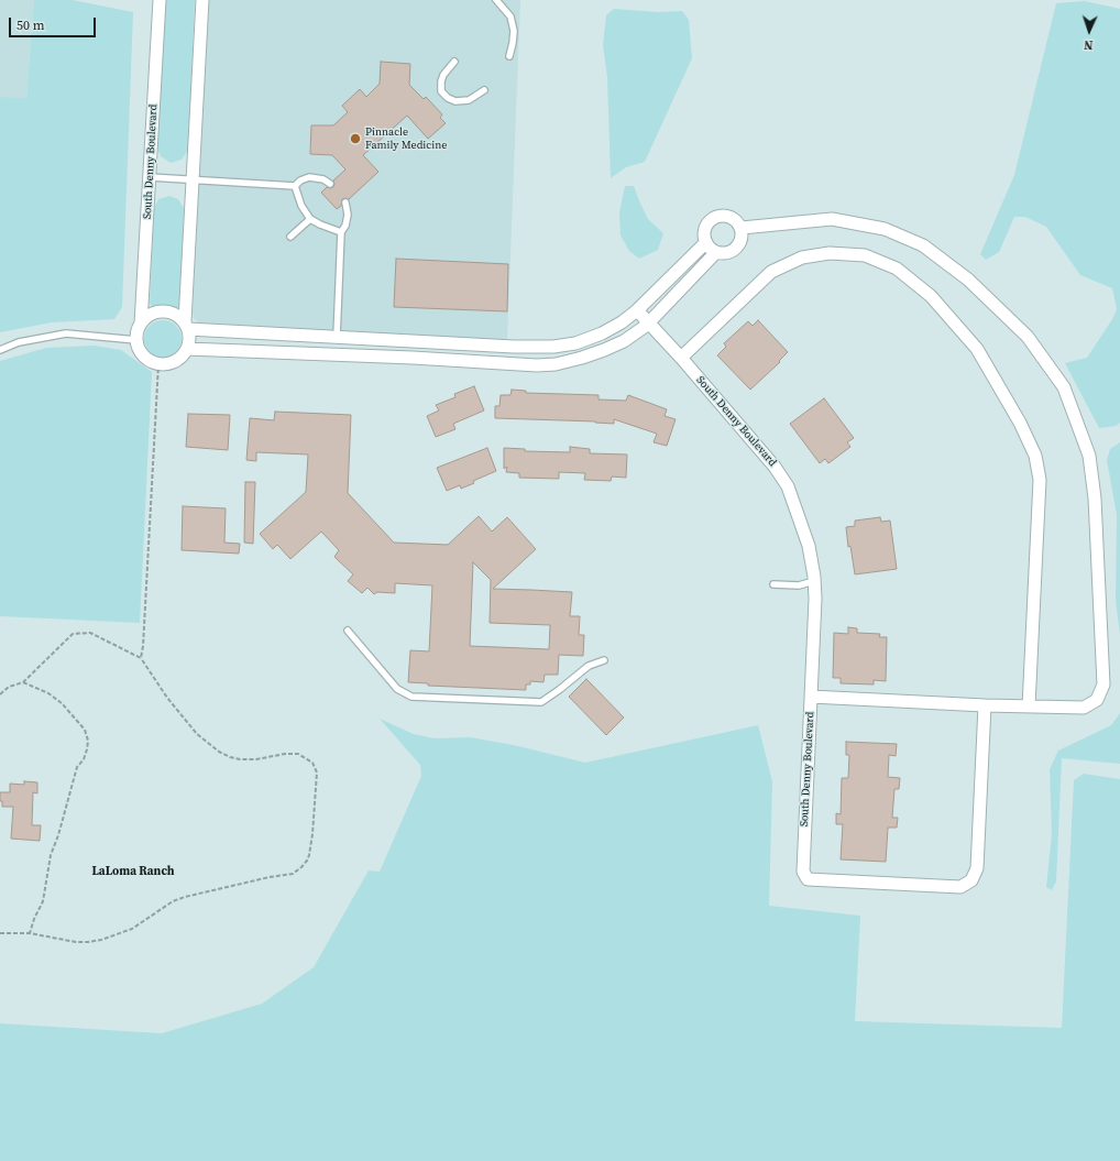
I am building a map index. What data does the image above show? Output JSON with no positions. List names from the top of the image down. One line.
{"streets":{"street":["South Denny Boulevard"]},"districts":["LaLoma Ranch"],"places":["Pinnacle Family Medicine"],"scale_bar":"50 m","north":"bottom"}
